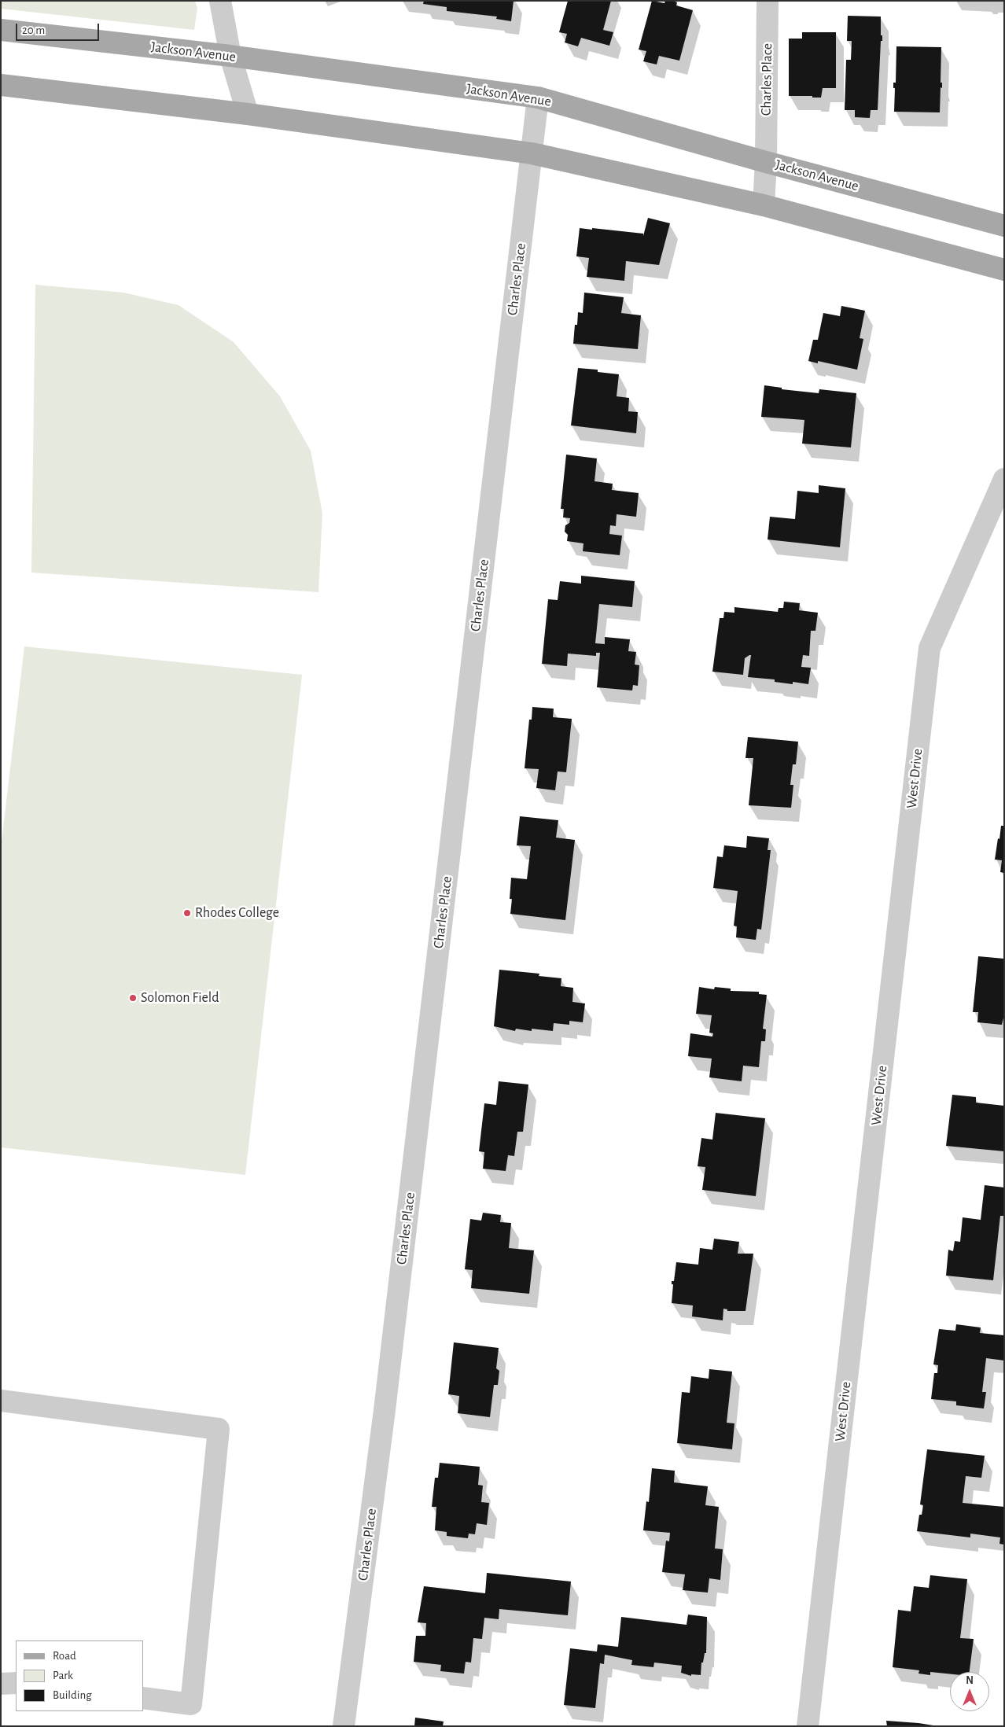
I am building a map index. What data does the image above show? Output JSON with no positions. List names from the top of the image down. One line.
{"streets":{"main road":["Jackson Avenue"],"street":["Charles Place","West Drive"]},"crossings":[["Jackson Avenue","Charles Place"]],"places":["Rhodes College","Solomon Field"],"legend":["Road","Park","Building"],"scale_bar":"20 m","north":"top"}
